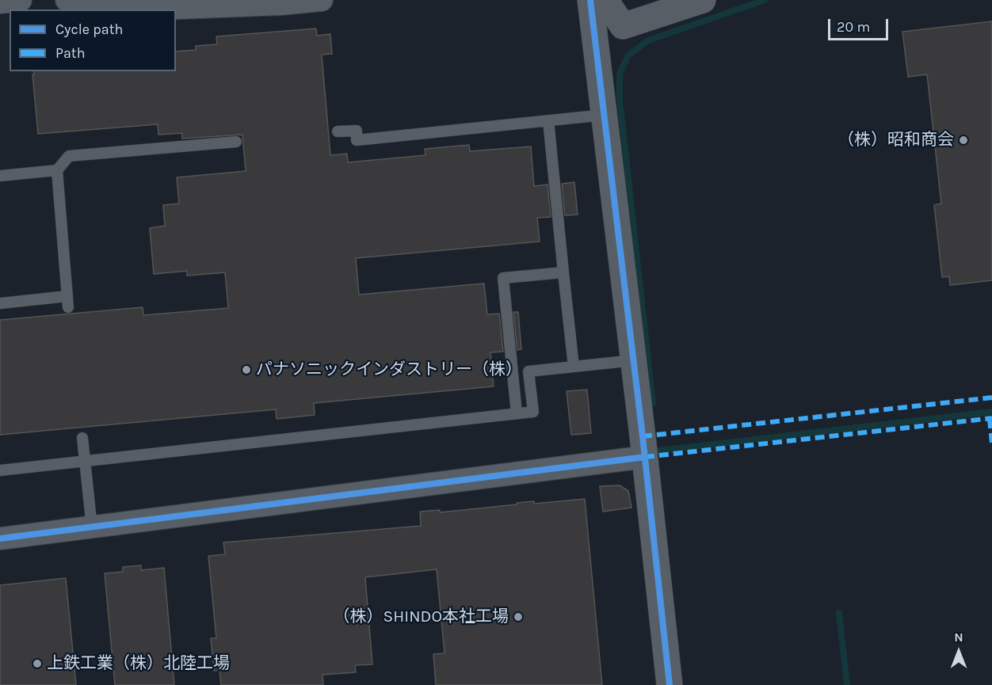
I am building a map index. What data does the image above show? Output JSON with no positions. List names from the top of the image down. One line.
{"places":["（株）昭和商会","パナソニックインダストリー（株）","（株）SHINDO本社工場","上鉄工業（株）北陸工場"],"legend":["Cycle path","Path"],"scale_bar":"20 m","north":"top"}
